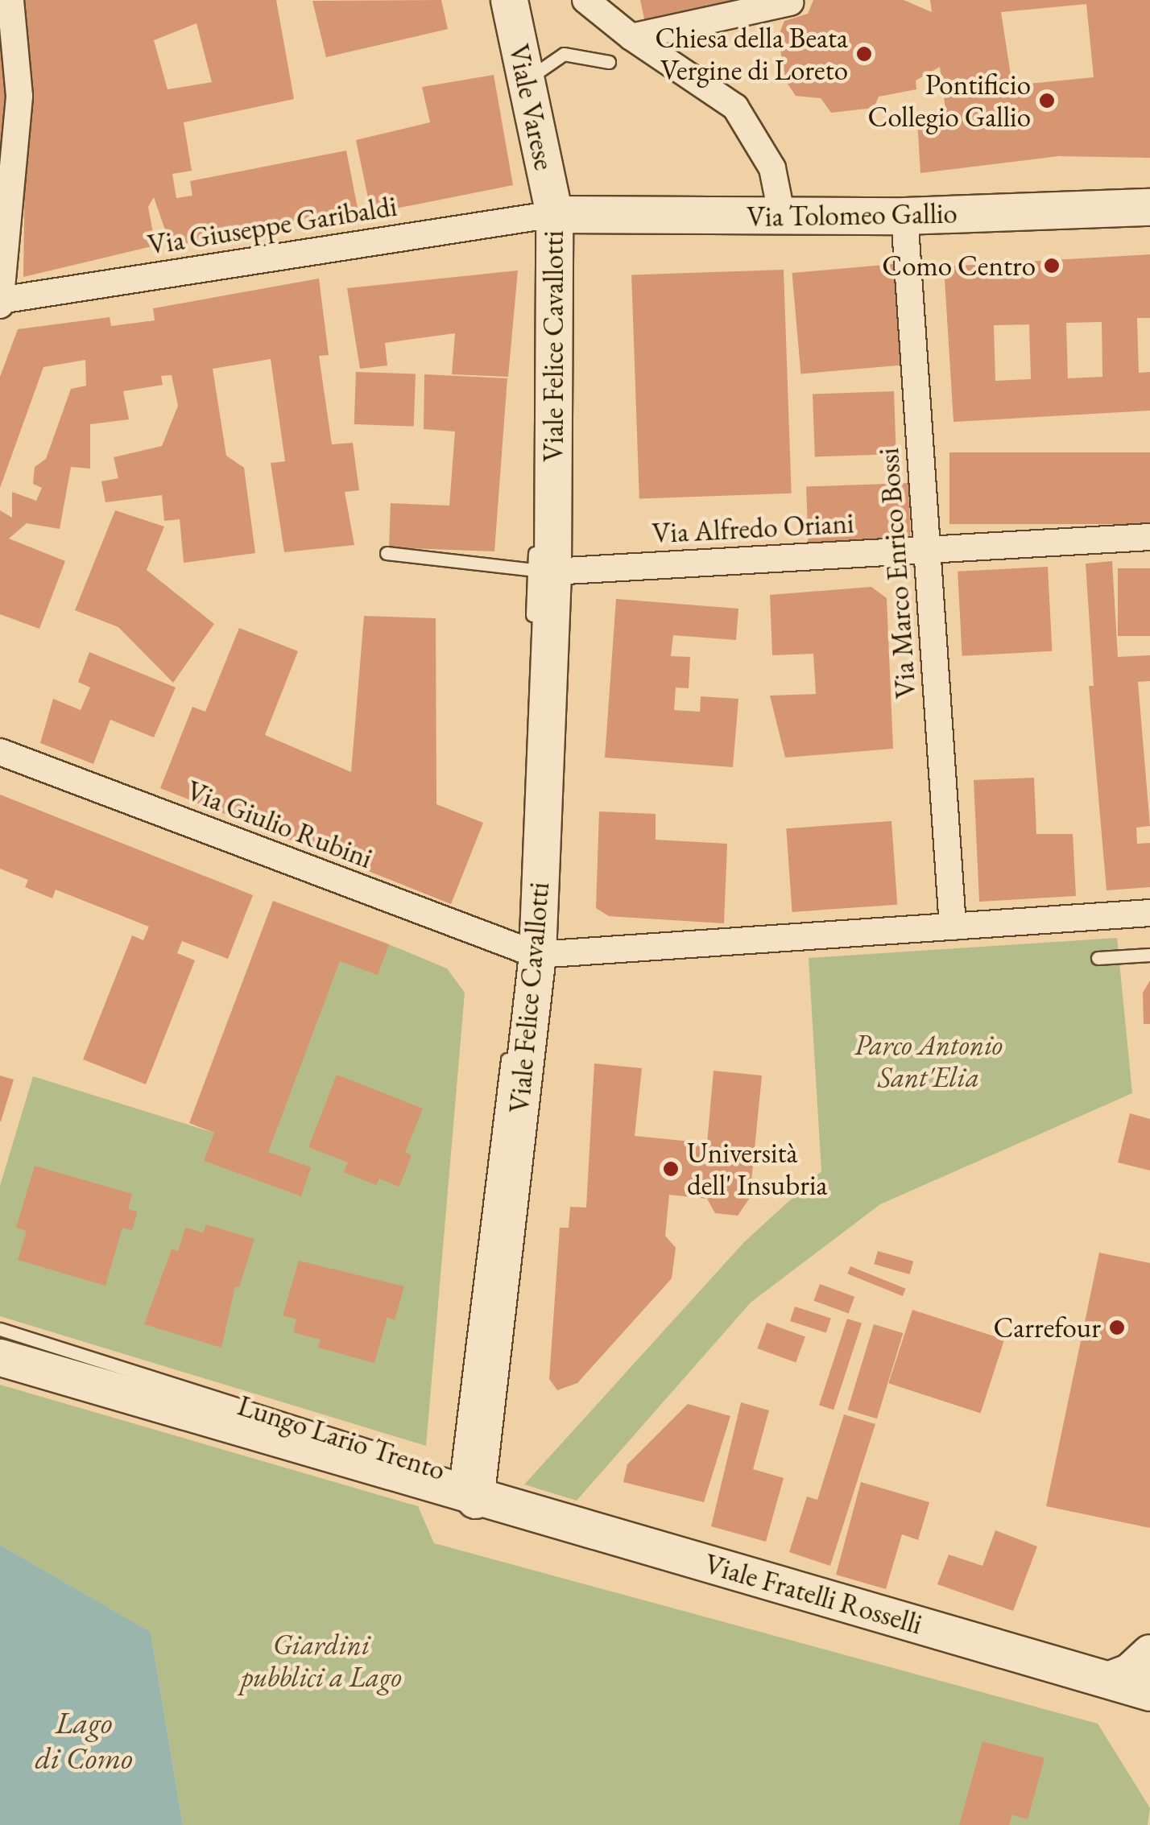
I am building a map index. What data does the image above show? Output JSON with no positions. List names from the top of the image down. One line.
{"streets":{"street":["Viale Varese","Via Tolomeo Gallio","Via Giuseppe Garibaldi","Viale Felice Cavallotti","Via Alfredo Oriani","Via Marco Enrico Bossi","Via Giulio Rubini","Lungo Lario Trento","Viale Fratelli Rosselli"]},"crossings":[["Viale Varese","Via Tolomeo Gallio"],["Viale Varese","Via Giuseppe Garibaldi"],["Viale Varese","Viale Felice Cavallotti"],["Via Tolomeo Gallio","Via Giuseppe Garibaldi"],["Via Tolomeo Gallio","Viale Felice Cavallotti"],["Via Tolomeo Gallio","Via Marco Enrico Bossi"],["Via Giuseppe Garibaldi","Viale Felice Cavallotti"],["Viale Felice Cavallotti","Via Alfredo Oriani"],["Viale Felice Cavallotti","Via Giulio Rubini"],["Viale Felice Cavallotti","Lungo Lario Trento"],["Viale Felice Cavallotti","Viale Fratelli Rosselli"],["Via Alfredo Oriani","Via Marco Enrico Bossi"],["Lungo Lario Trento","Viale Fratelli Rosselli"]],"water":["Lago di Como"],"parks":["Parco Antonio Sant'Elia","Giardini pubblici a Lago"],"places":["Chiesa della Beata Vergine di Loreto","Pontificio Collegio Gallio","Como Centro","Università dell' Insubria","Carrefour"]}
